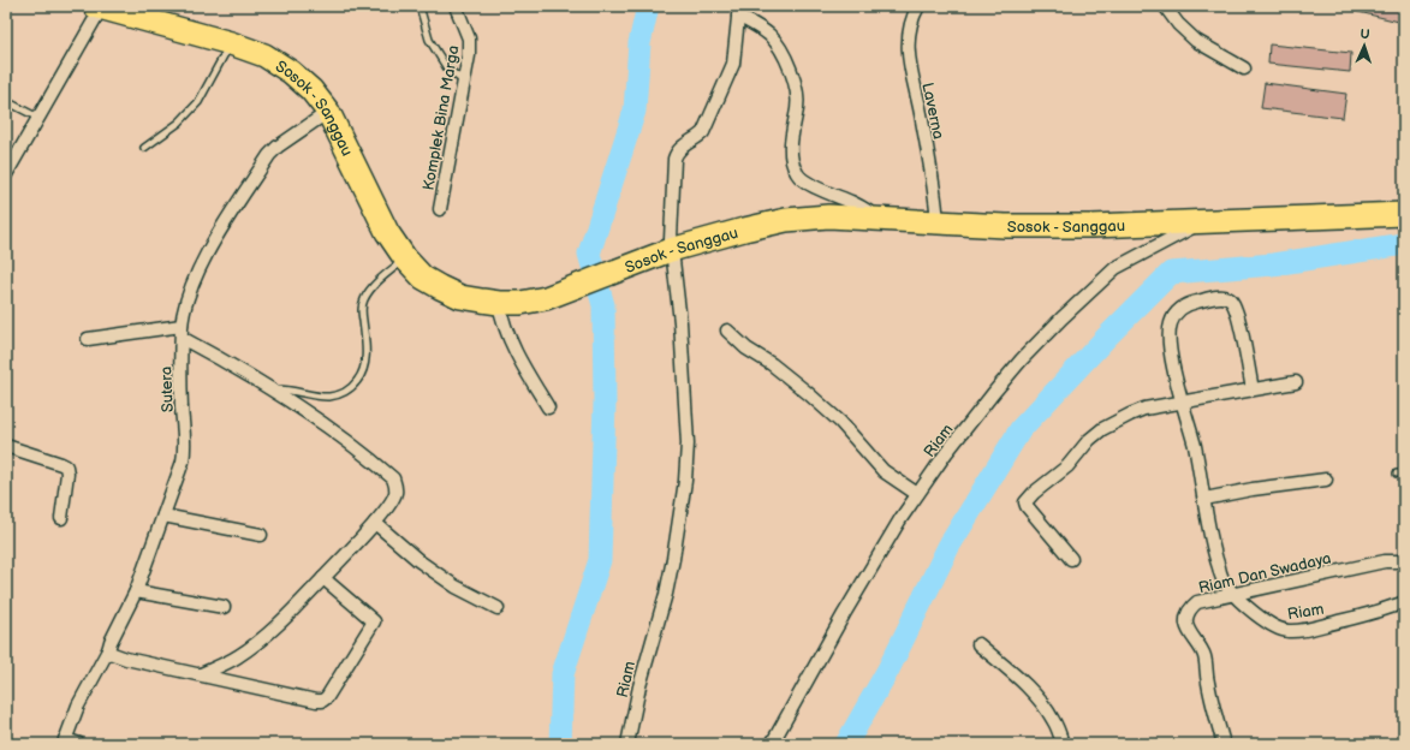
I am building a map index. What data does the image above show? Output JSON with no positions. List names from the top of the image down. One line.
{"streets":{"highway":["Sosok - Sanggau"],"street":["Laverna","Komplek Bina Marga","Sutera","Riam","Riam Dan Swadaya"]},"crossings":[["Sosok - Sanggau","Laverna"],["Sosok - Sanggau","Sutera"],["Sosok - Sanggau","Riam"],["Riam","Riam Dan Swadaya"]],"north":"top"}
